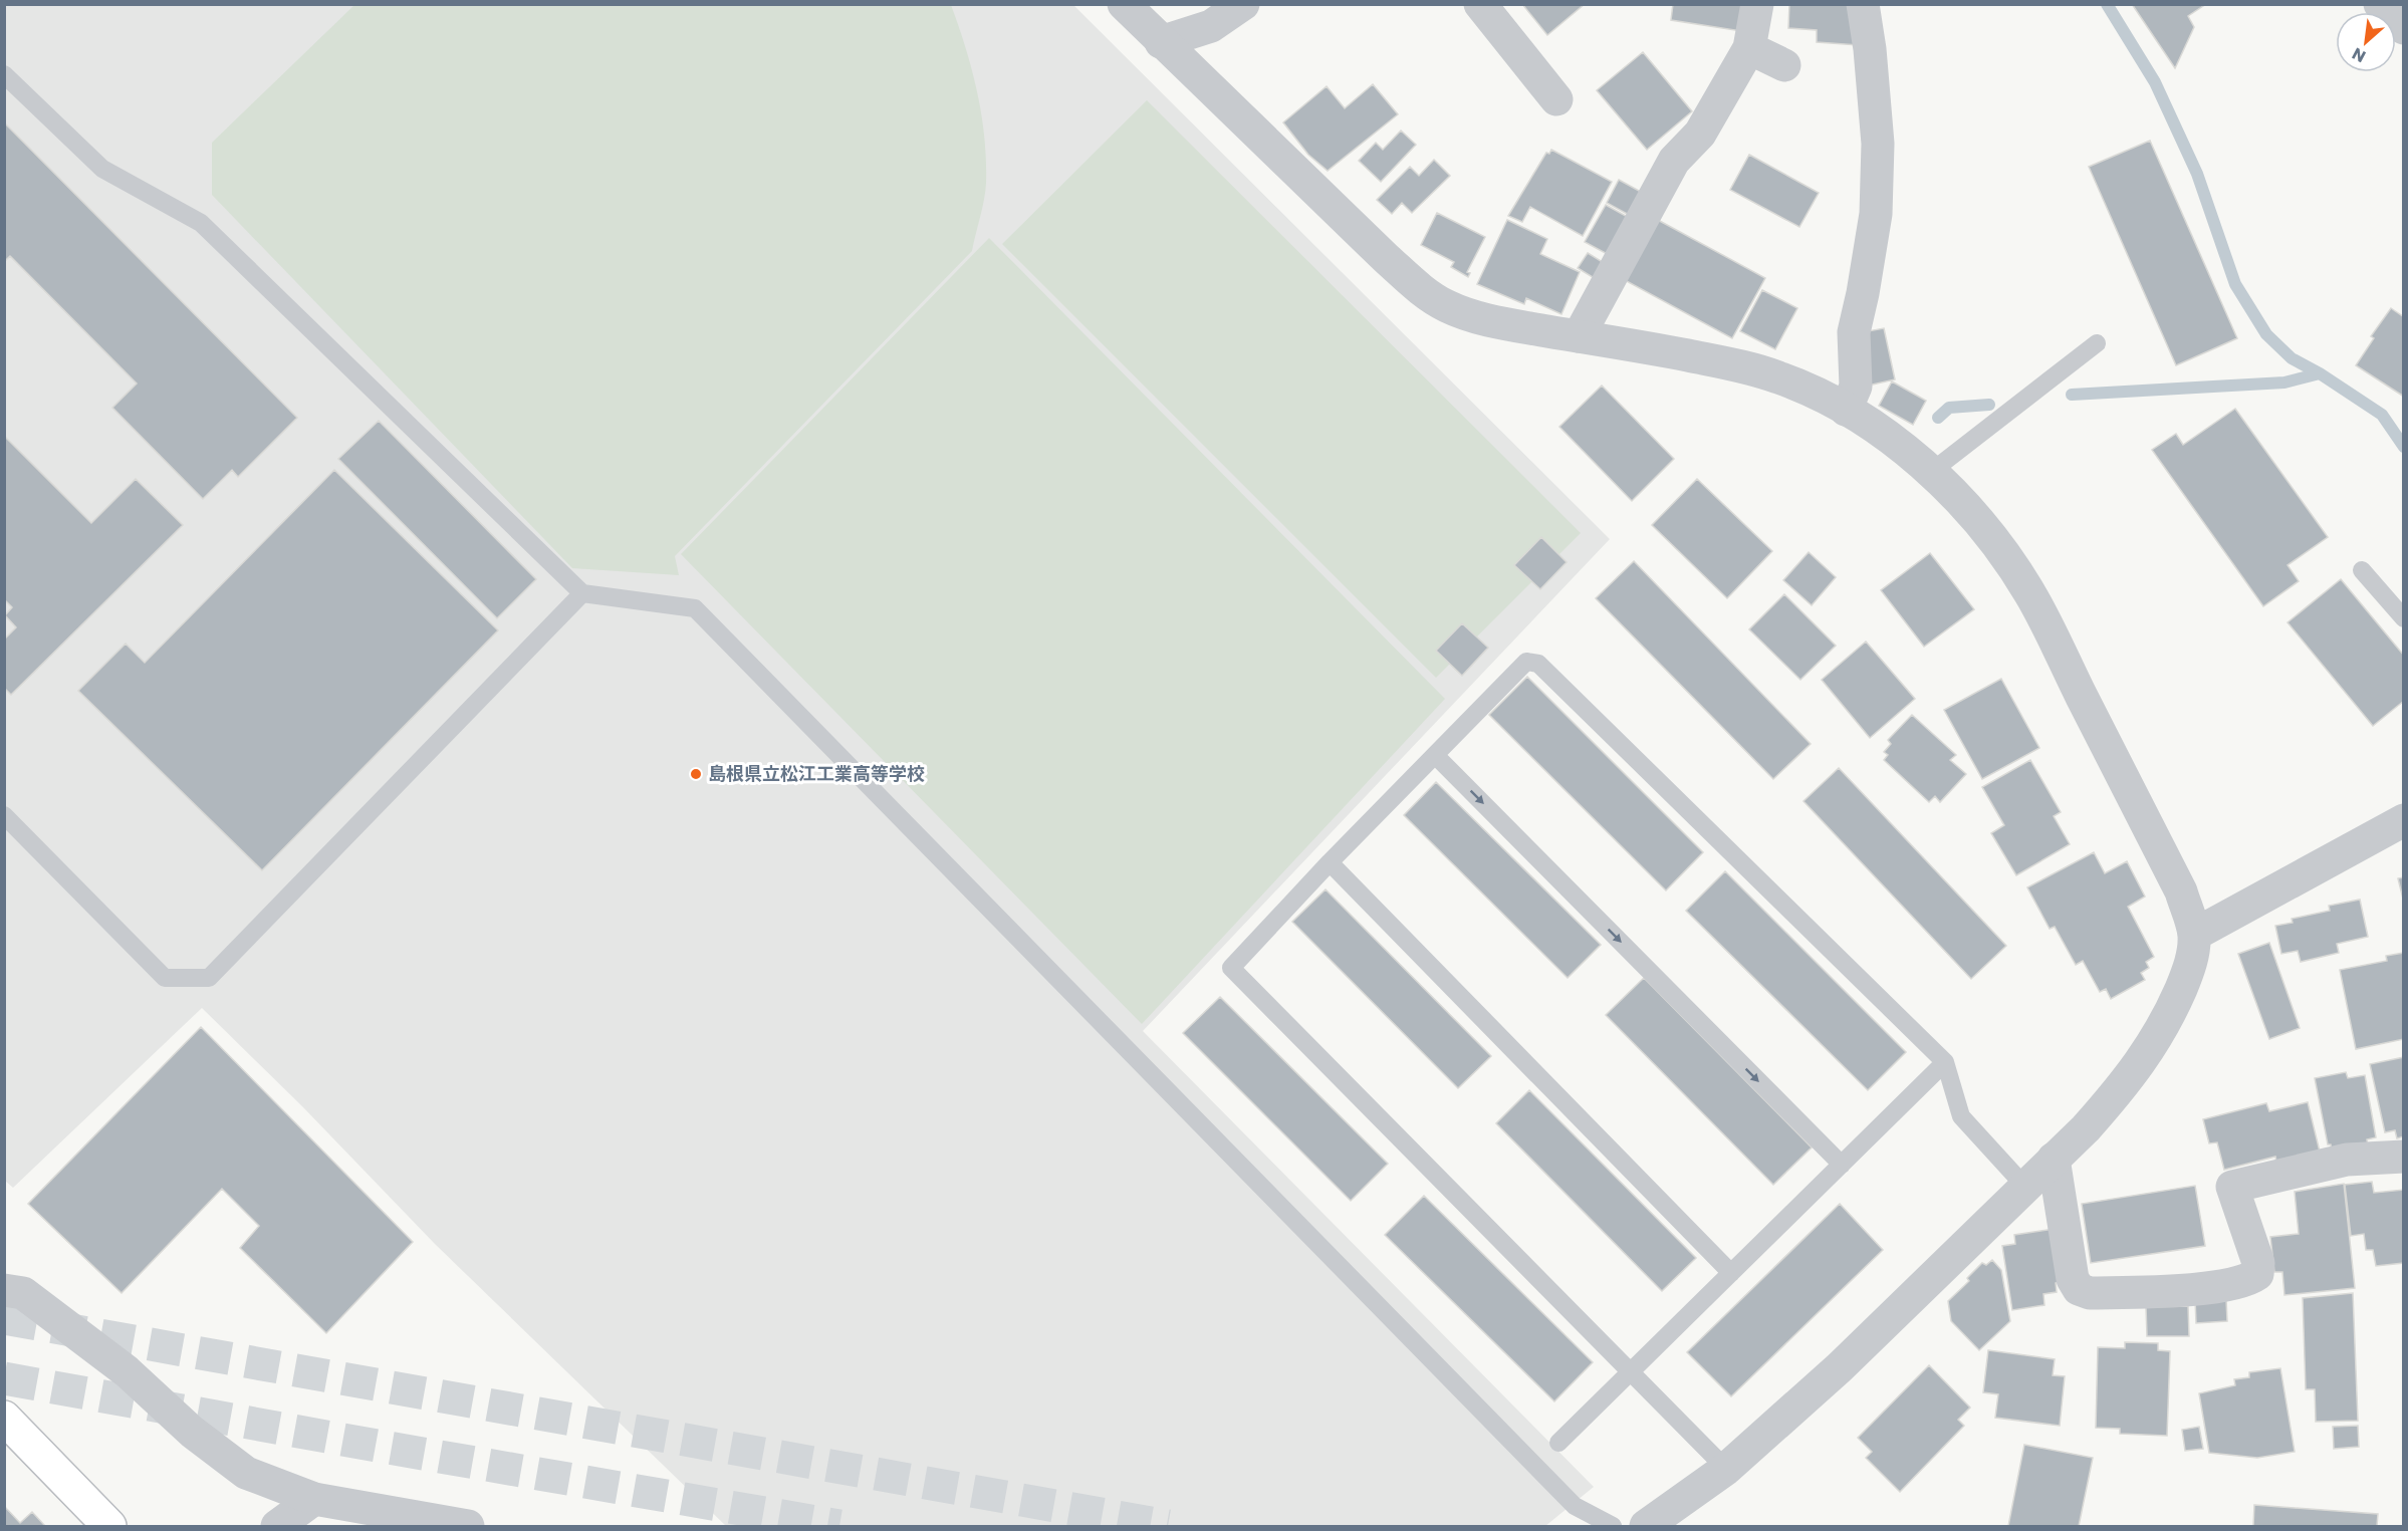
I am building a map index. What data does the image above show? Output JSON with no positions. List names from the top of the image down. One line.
{"places":["島根県立松江工業高等学校"],"north":"bottom left"}
